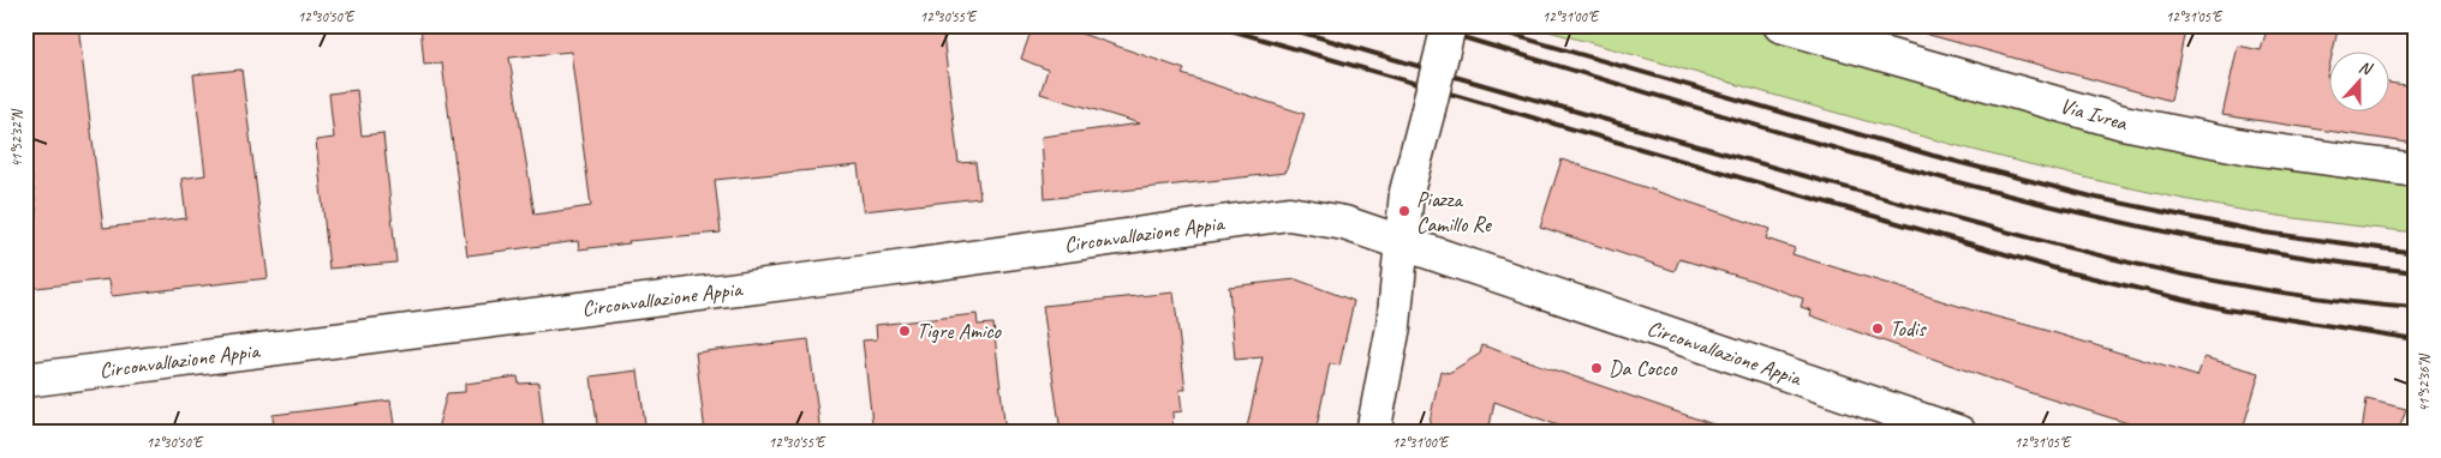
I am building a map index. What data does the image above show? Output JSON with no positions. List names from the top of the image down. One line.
{"streets":{"street":["Via Ivrea","Circonvallazione Appia"]},"places":["Piazza Camillo Re","Todis","Tigre Amico","Da Cocco"],"north":"top","coordinates":["12°30'50\"E","12°30'55\"E","12°31'00\"E","12°31'05\"E","41°52'32\"N","41°52'36\"N"]}
